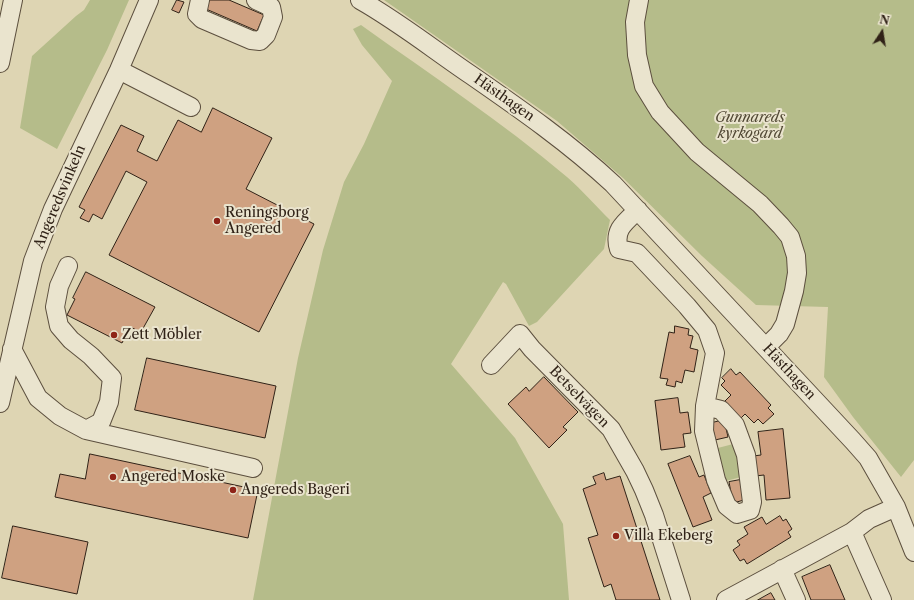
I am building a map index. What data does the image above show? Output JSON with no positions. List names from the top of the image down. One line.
{"streets":{"street":["Hästhagen","Angeredsvinkeln","Betselvägen"]},"parks":["Gunnareds kyrkogård"],"places":["Reningsborg Angered","Zett Möbler","Angered Moske","Angereds Bageri","Villa Ekeberg"],"north":"top"}
